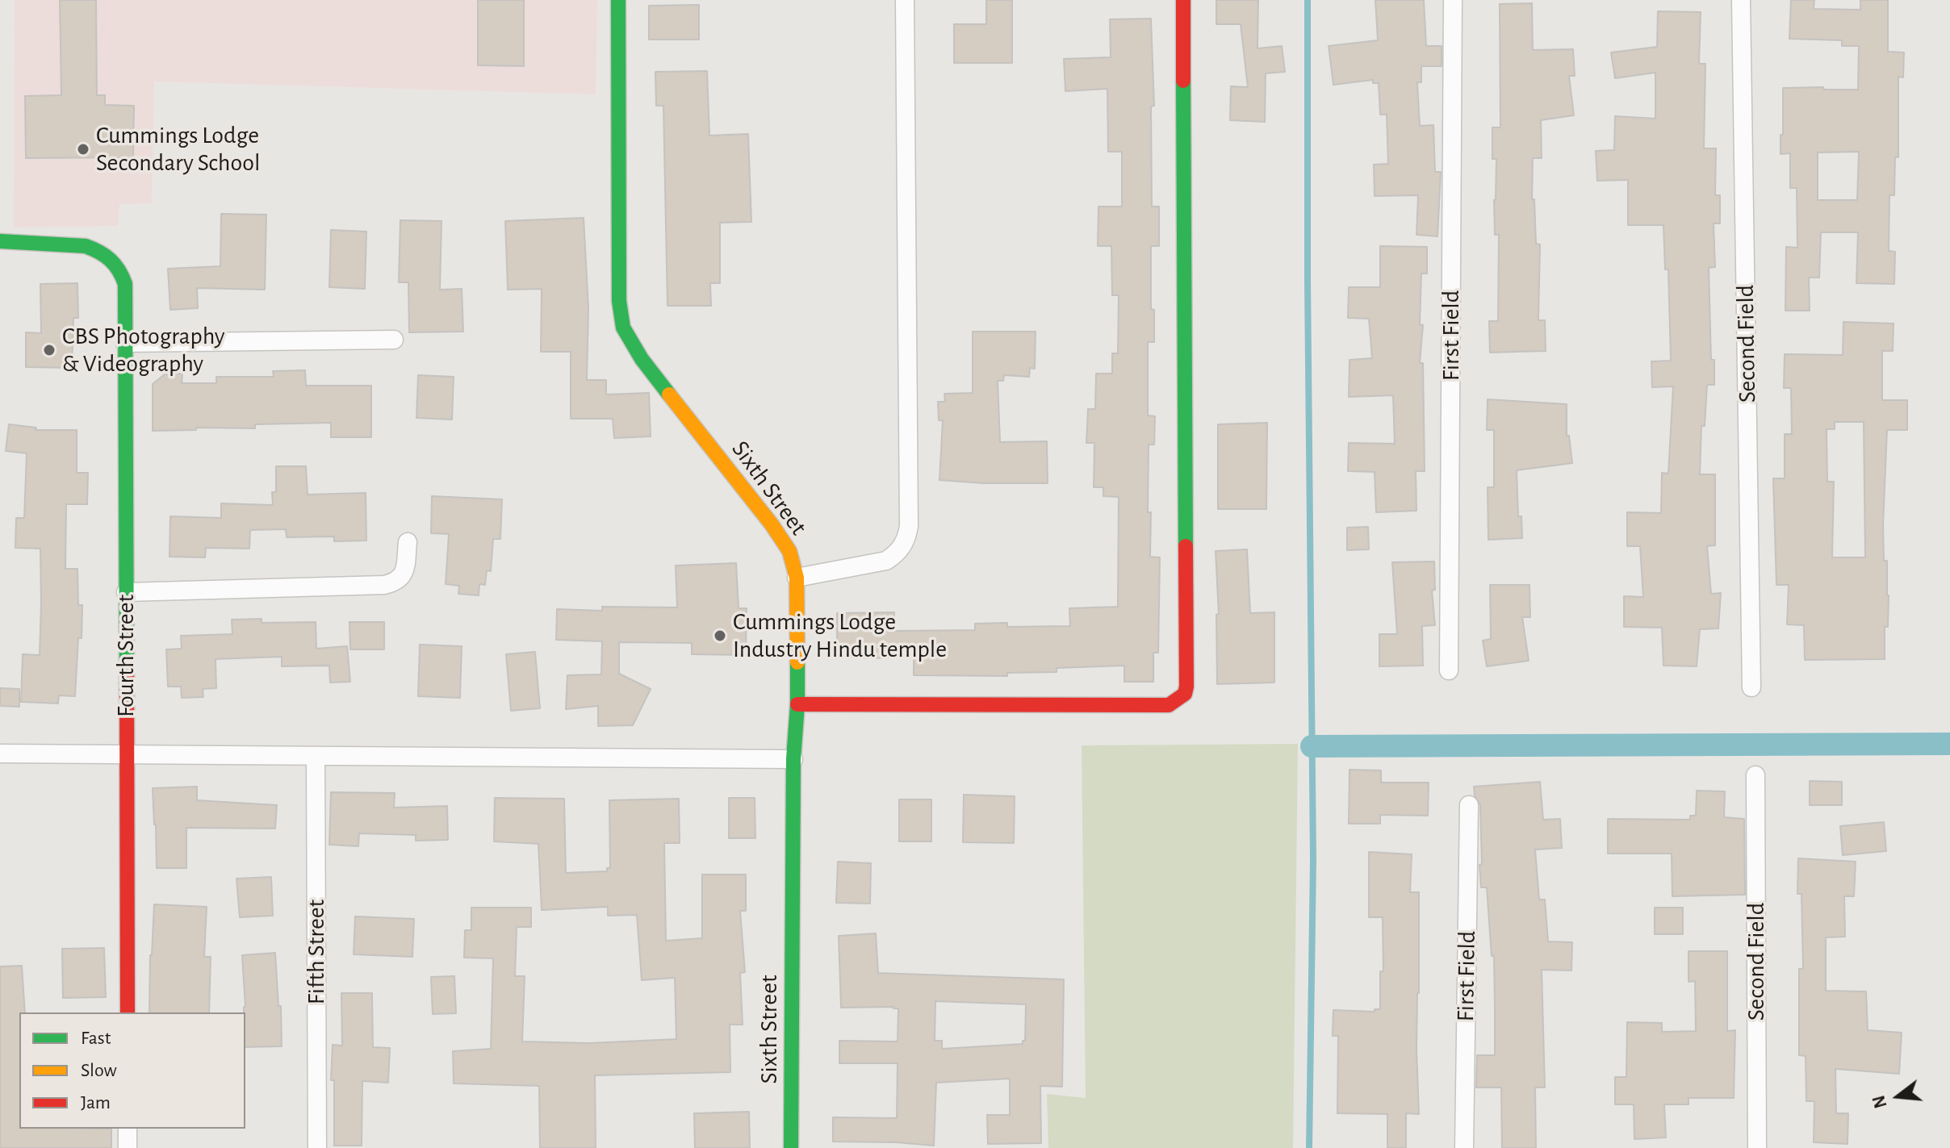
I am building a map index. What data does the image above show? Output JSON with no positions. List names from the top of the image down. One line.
{"streets":{"street":["First Field","Second Field","Sixth Street","Fourth Street","Fifth Street"]},"places":["Cummings Lodge Secondary School","CBS Photography & Videography","Cummings Lodge Industry Hindu temple"],"legend":["Fast","Slow","Jam"],"north":"left"}
